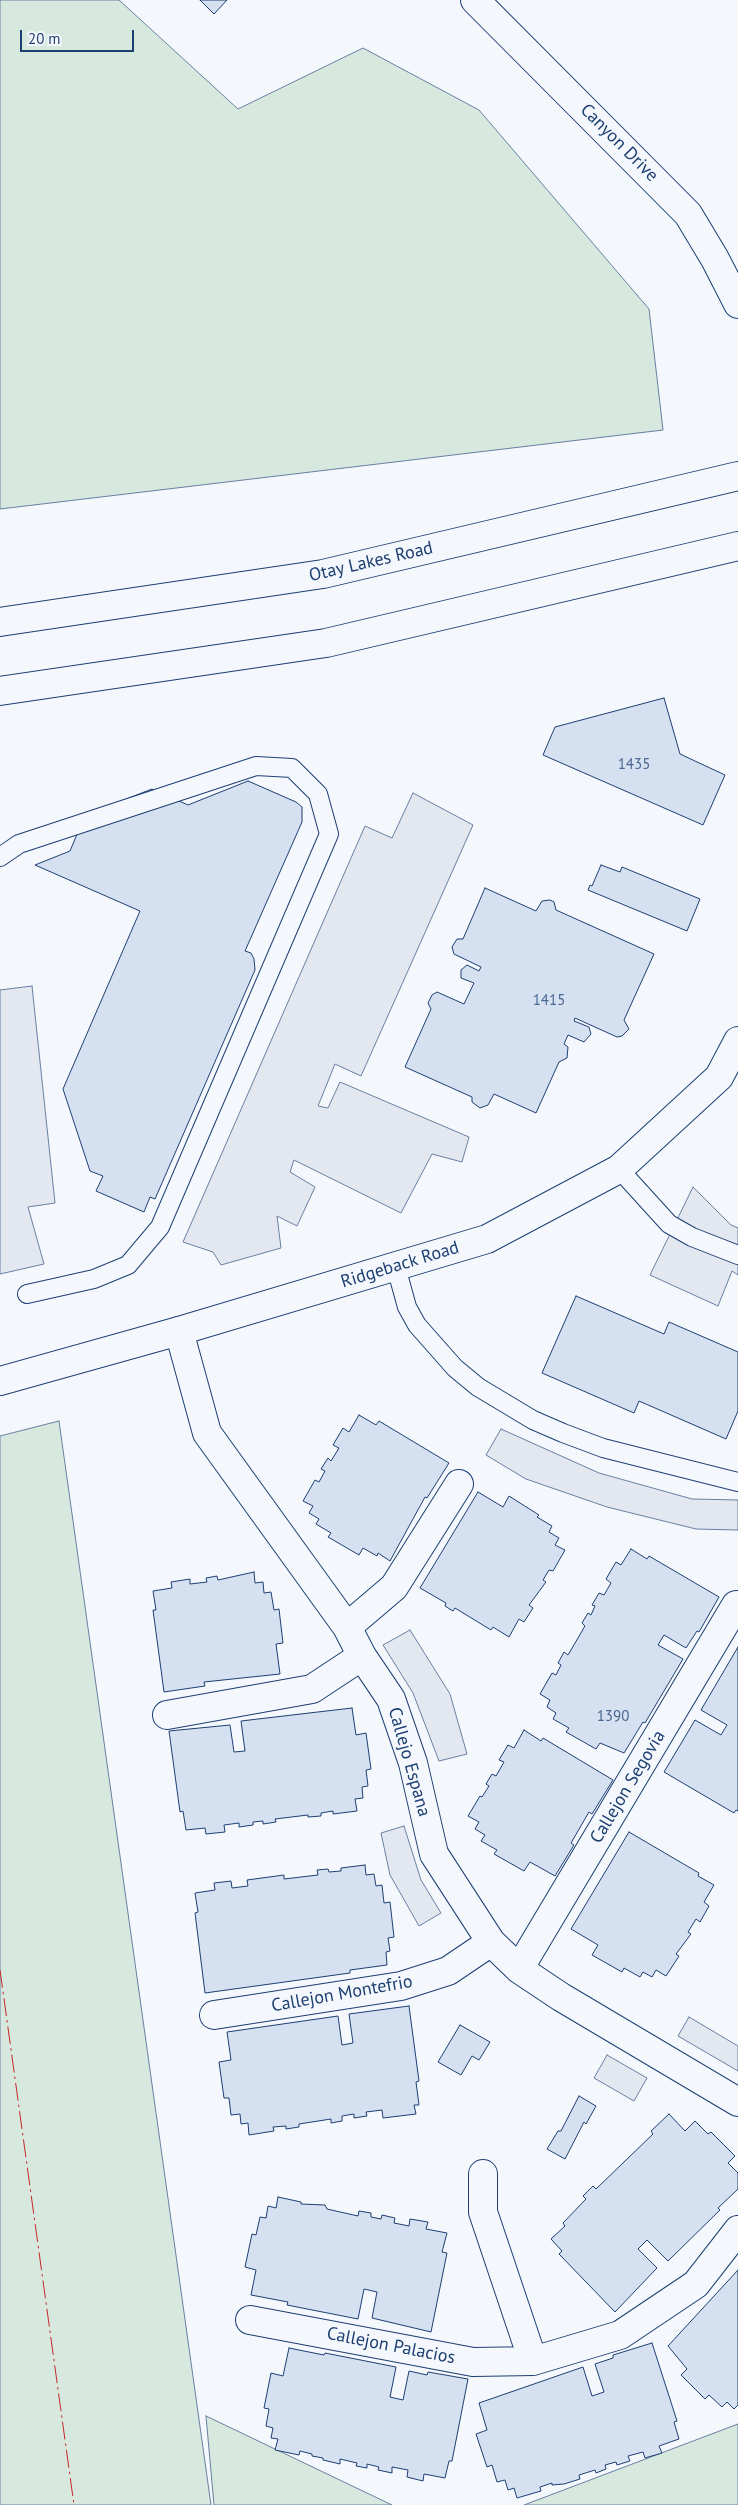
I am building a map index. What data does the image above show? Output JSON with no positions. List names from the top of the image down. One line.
{"streets":{"street":["Canyon Drive","Otay Lakes Road","Ridgeback Road","Callejo Espana","Callejon Segovia","Callejon Montefrio","Callejon Palacios"]},"crossings":[["Ridgeback Road","Callejo Espana"],["Callejo Espana","Callejon Segovia"],["Callejo Espana","Callejon Montefrio"]],"house_numbers":["1435","1415","1390"],"scale_bar":"20 m"}
